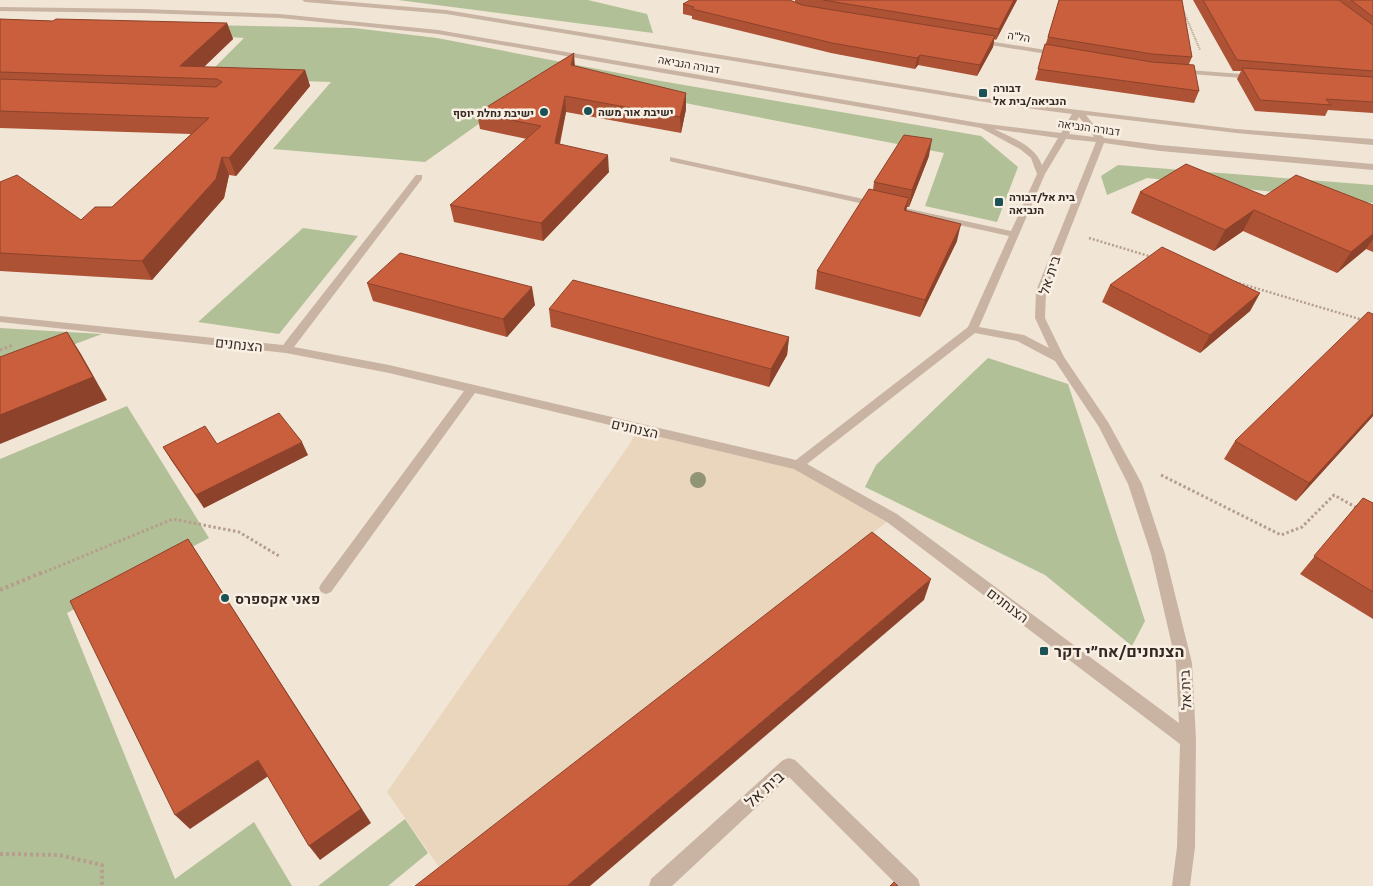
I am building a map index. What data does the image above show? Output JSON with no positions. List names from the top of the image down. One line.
{"streets":{"street":["הל\"ה","דבורה הנביאה","בית אל","הצנחנים"]},"crossings":[["דבורה הנביאה","בית אל"],["בית אל","הצנחנים"]],"places":{"transit":["דבורה הנביאה/בית אל","בית אל/דבורה הנביאה","הצנחנים/אח״י דקר"],"other":["ישיבת אור משה","ישיבת נחלת יוסף","פאני אקספרס"]}}
